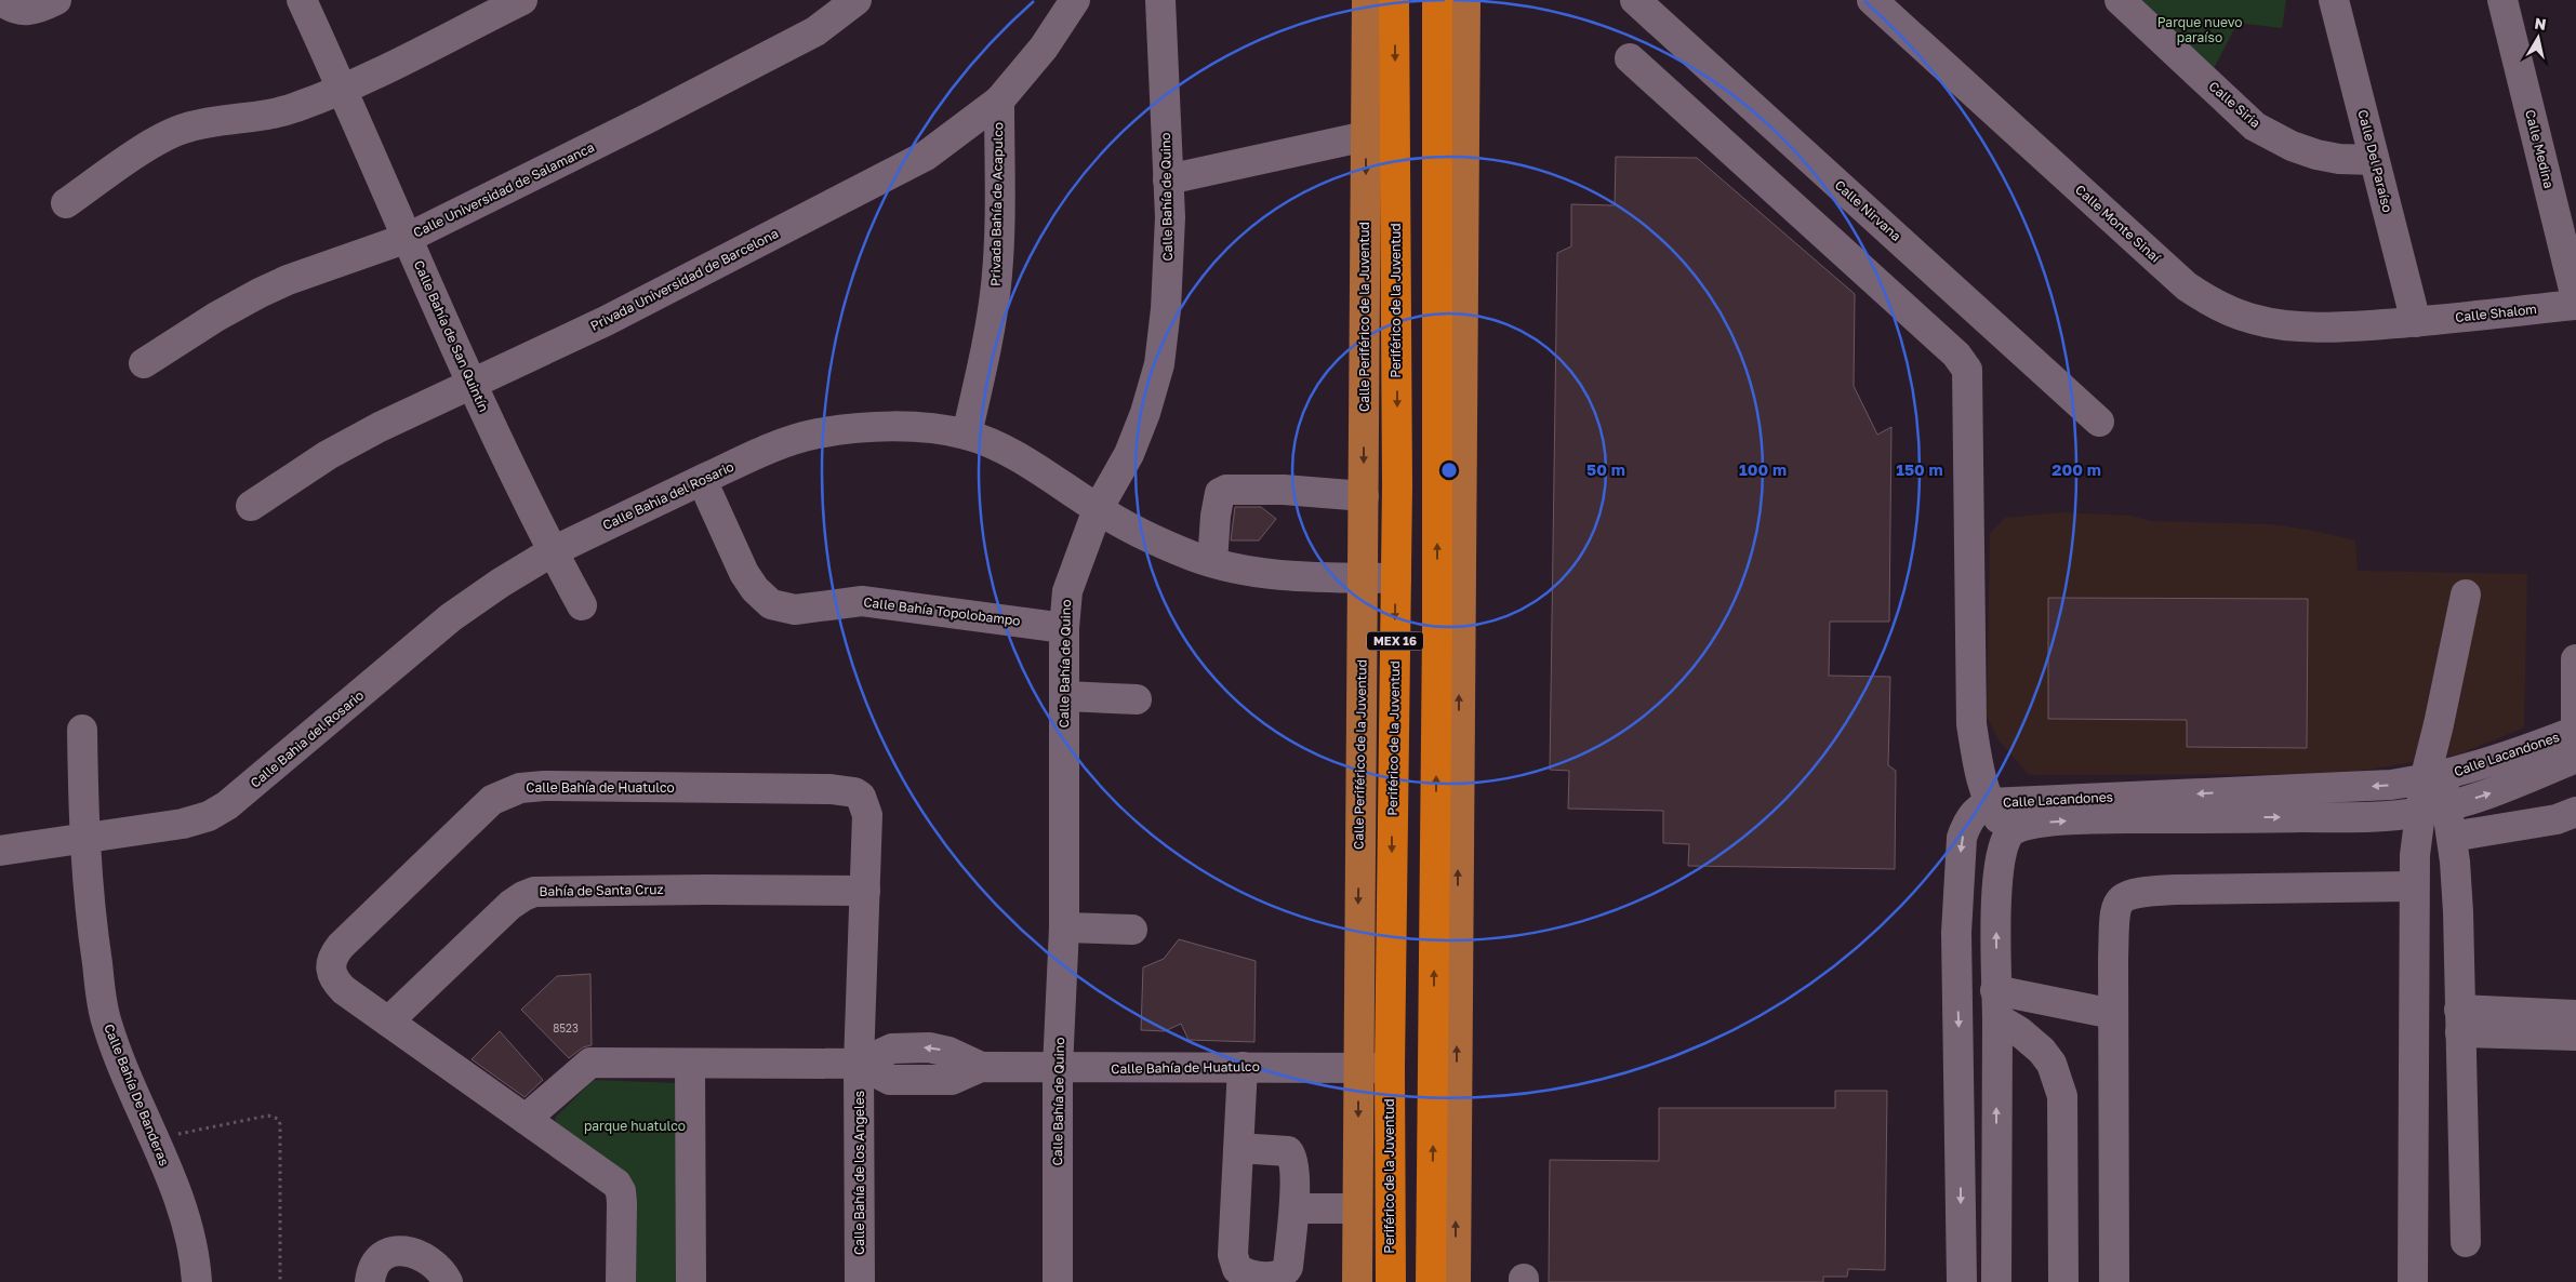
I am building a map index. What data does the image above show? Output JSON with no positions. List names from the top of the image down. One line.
{"streets":{"highway":["Periférico de la Juventud","MEX 16"],"main road":["Calle Periférico de la Juventud"],"street":["Calle Siria","Calle Medina","Calle Del Paraíso","Calle Universidad de Salamanca","Calle Bahía de Quino","Privada Bahía de Acapulco","Calle Nirvana","Calle Monte Sinaí","Privada Universidad de Barcelona","Calle Shalom","Calle Bahía de San Quintín","Calle Bahia del Rosario","Calle Bahía Topolobampo","Calle Lacandones","Calle Bahía de Huatulco","Bahía de Santa Cruz","Calle Bahía De Banderas","Calle Bahía de los Angeles"]},"crossings":[["Calle Siria","Calle Del Paraíso"],["Calle Del Paraíso","Calle Monte Sinaí"],["Calle Del Paraíso","Calle Shalom"],["Calle Universidad de Salamanca","Calle Bahía de San Quintín"],["Calle Bahía de Quino","Calle Bahia del Rosario"],["Calle Bahía de Quino","Calle Bahía Topolobampo"],["Calle Bahía de Quino","Calle Bahía de Huatulco"],["Privada Bahía de Acapulco","Privada Universidad de Barcelona"],["Privada Bahía de Acapulco","Calle Bahia del Rosario"],["Calle Monte Sinaí","Calle Shalom"],["Privada Universidad de Barcelona","Calle Bahía de San Quintín"],["Periférico de la Juventud","Calle Bahia del Rosario"],["Periférico de la Juventud","Calle Bahía de Huatulco"],["Calle Periférico de la Juventud","Calle Bahia del Rosario"],["Calle Periférico de la Juventud","Calle Bahía de Huatulco"],["Calle Bahía de San Quintín","Calle Bahia del Rosario"],["Calle Bahia del Rosario","Calle Bahía Topolobampo"],["Calle Bahia del Rosario","Calle Bahía De Banderas"],["Calle Bahía de Huatulco","Bahía de Santa Cruz"],["Calle Bahía de Huatulco","Calle Bahía de los Angeles"]],"parks":["Parque nuevo paraíso","parque huatulco"],"house_numbers":["8523"],"north":"top","rings":["50 m","100 m","150 m","200 m"]}
